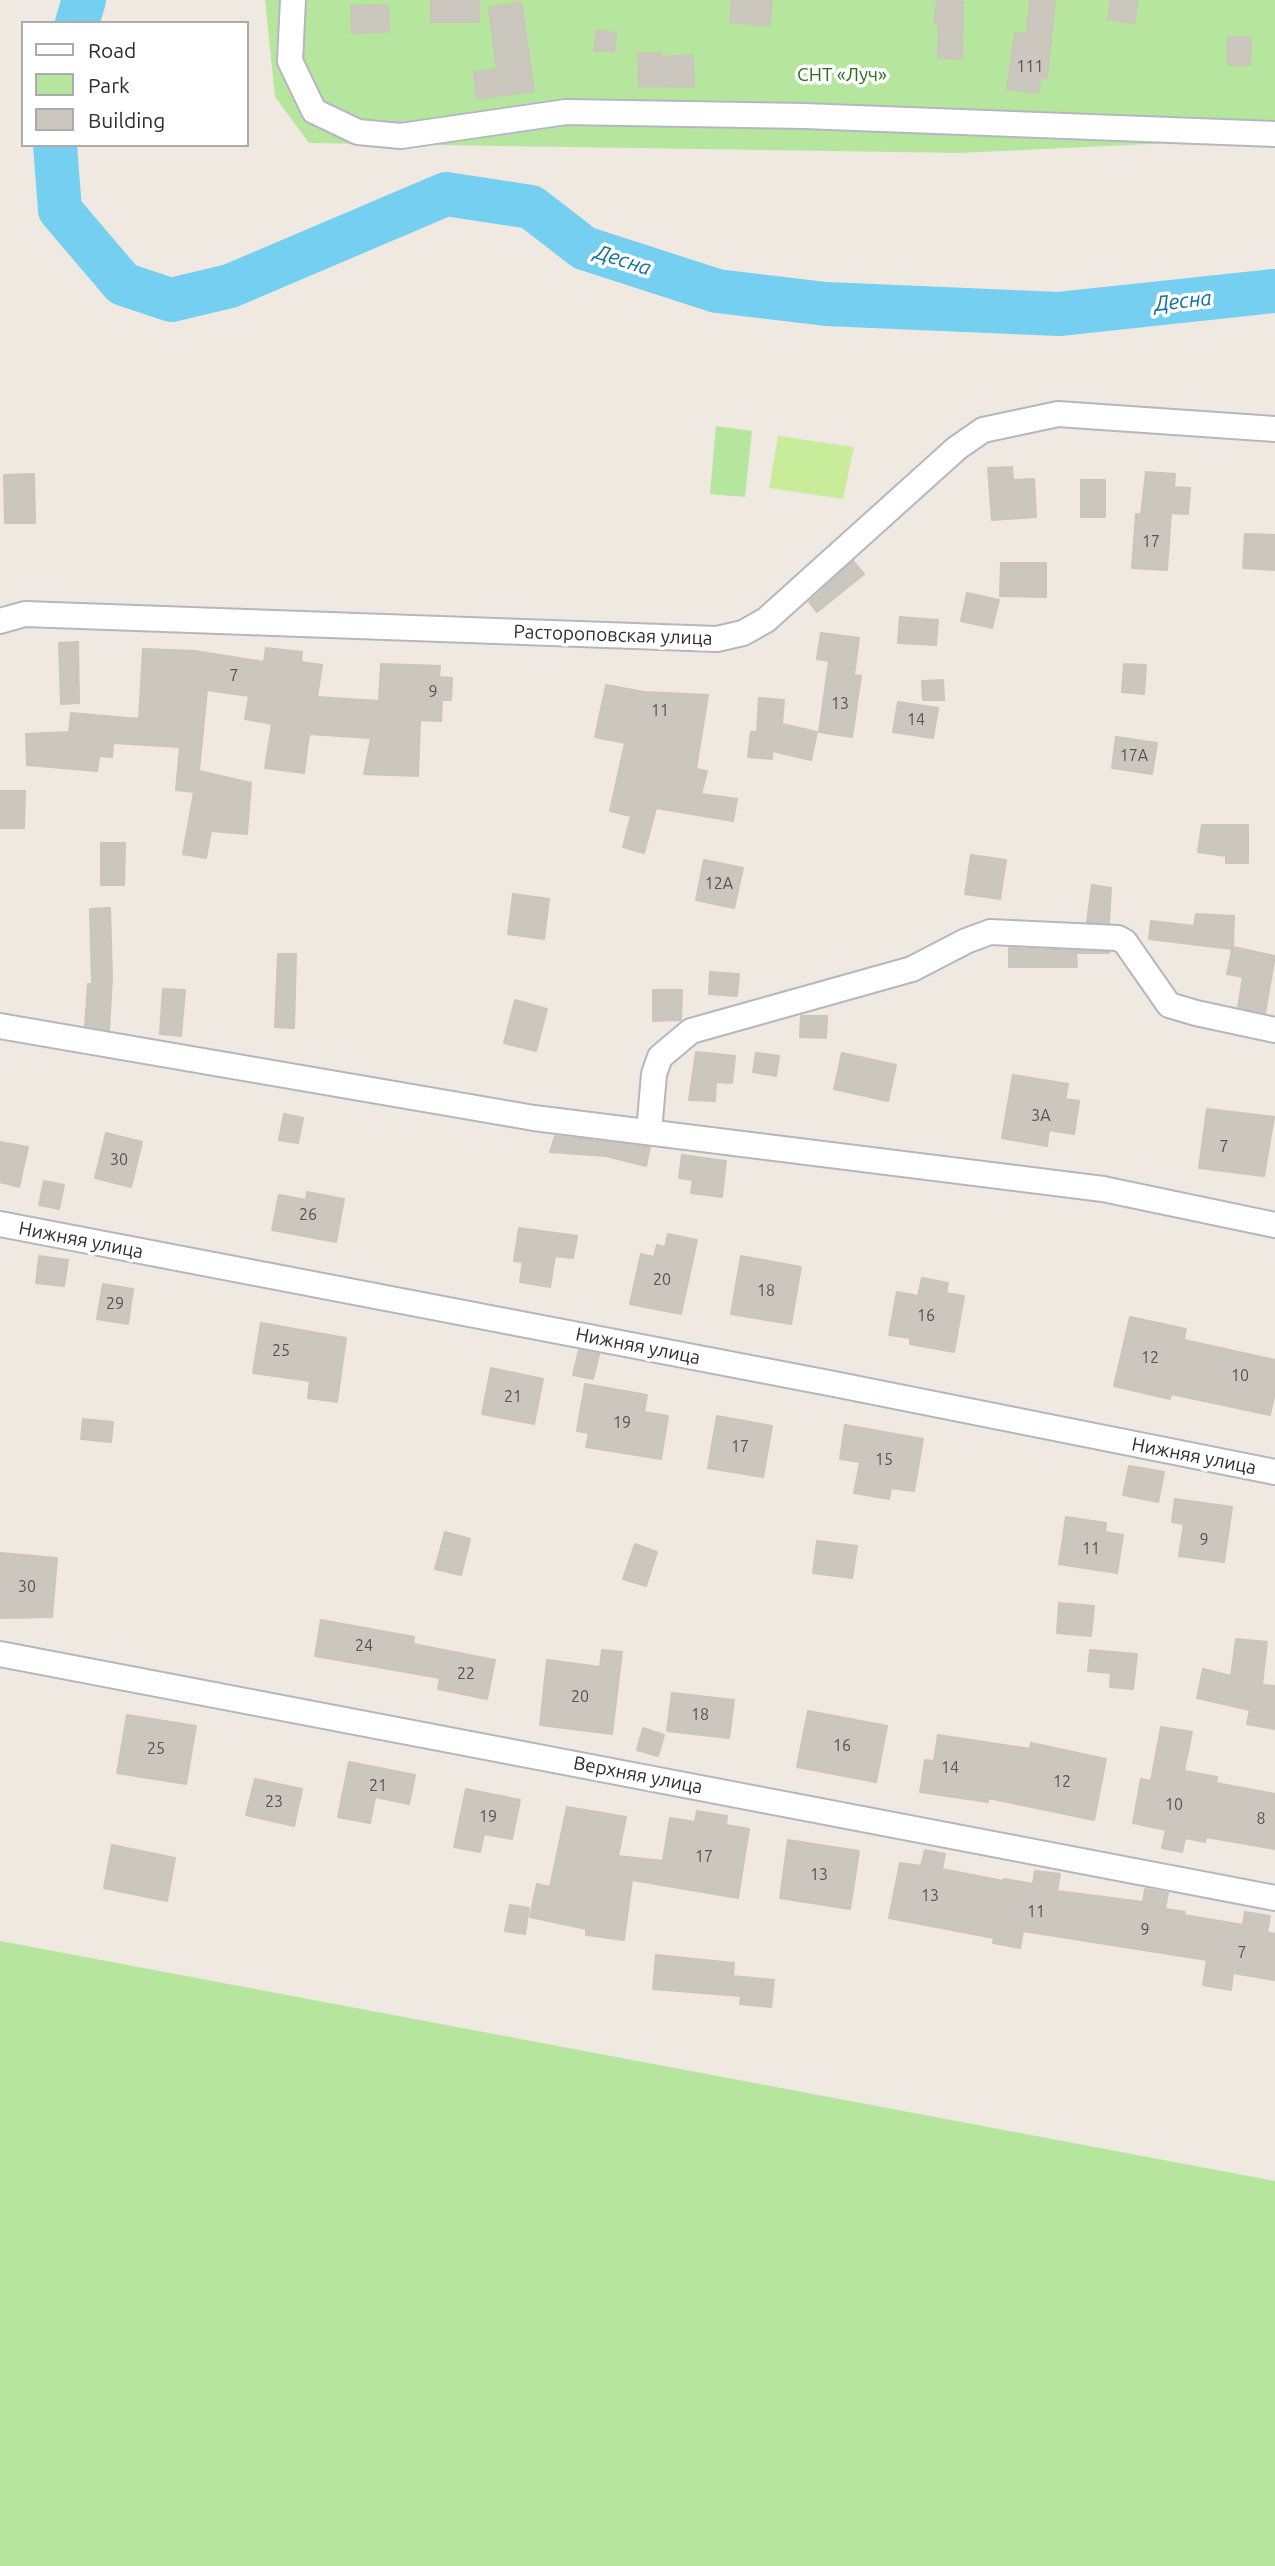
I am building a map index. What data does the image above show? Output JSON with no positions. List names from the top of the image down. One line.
{"streets":{"street":["Растороповская улица","Нижняя улица","Верхняя улица"]},"water":["Десна"],"parks":["СНТ «Луч»"],"house_numbers":["111","17","7","9","13","11","14","17А","12А","3А","7","30","26","20","18","29","16","25","12","10","21","19","17","15","9","11","30","24","22","20","18","16","25","14","12","21","23","10","19","8","17","13","13","11","9","7"],"legend":["Road","Park","Building"]}
